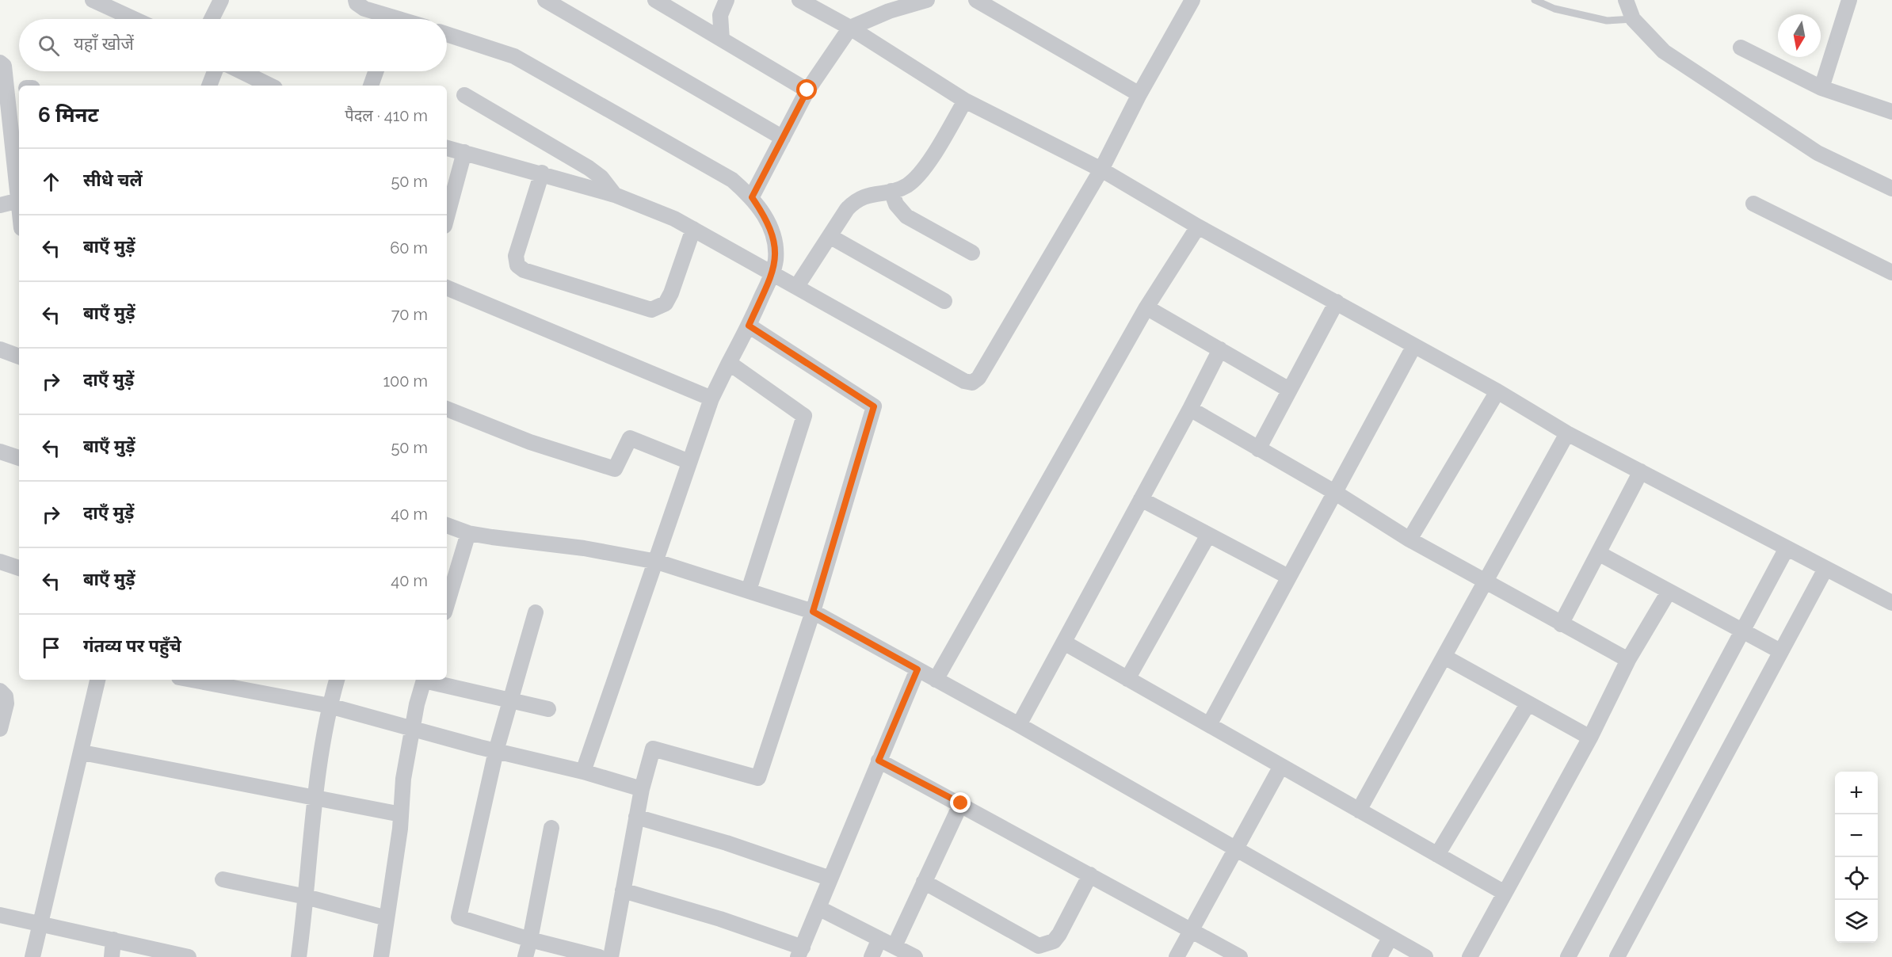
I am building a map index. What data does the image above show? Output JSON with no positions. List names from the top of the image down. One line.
{"north":"bottom","page":{"search":"यहाँ खोजें","heading":["6 मिनट","पैदल · 410 m"],"list":[["सीधे चलें","50 m"],["बाएँ मुड़ें","60 m"],["बाएँ मुड़ें","70 m"],["दाएँ मुड़ें","100 m"],["बाएँ मुड़ें","50 m"],["दाएँ मुड़ें","40 m"],["बाएँ मुड़ें","40 m"],"गंतव्य पर पहुँचे"],"map_buttons":["+","−"]}}
